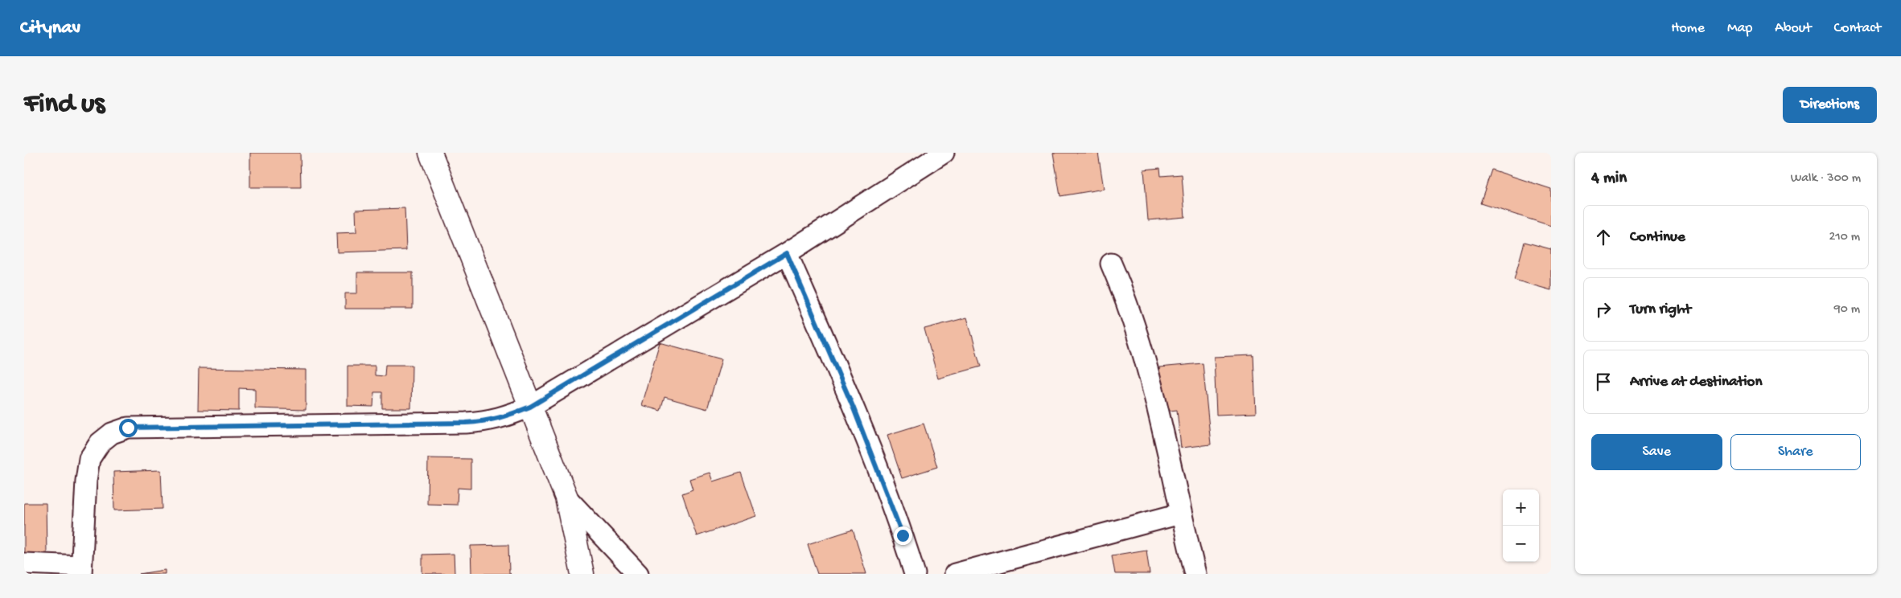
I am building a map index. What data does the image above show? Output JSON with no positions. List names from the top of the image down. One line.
{"page":{"header":"Citynav","nav":["Home","Map","About","Contact"],"buttons":["Directions",["Save","Share"]],"title":"Find us","heading":["4 min","Walk · 300 m"],"list":[["Continue","210 m"],["Turn right","90 m"],"Arrive at destination"],"map_buttons":["+","−"]}}
